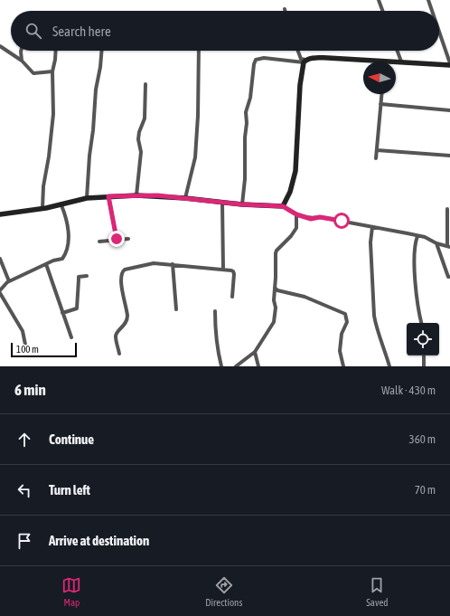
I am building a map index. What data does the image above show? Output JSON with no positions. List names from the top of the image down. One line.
{"scale_bar":"100 m","north":"left","page":{"search":"Search here","scale":"100 m","heading":["6 min","Walk · 430 m"],"list":[["Continue","360 m"],["Turn left","70 m"],"Arrive at destination"],"nav":["Map","Directions","Saved"]}}
